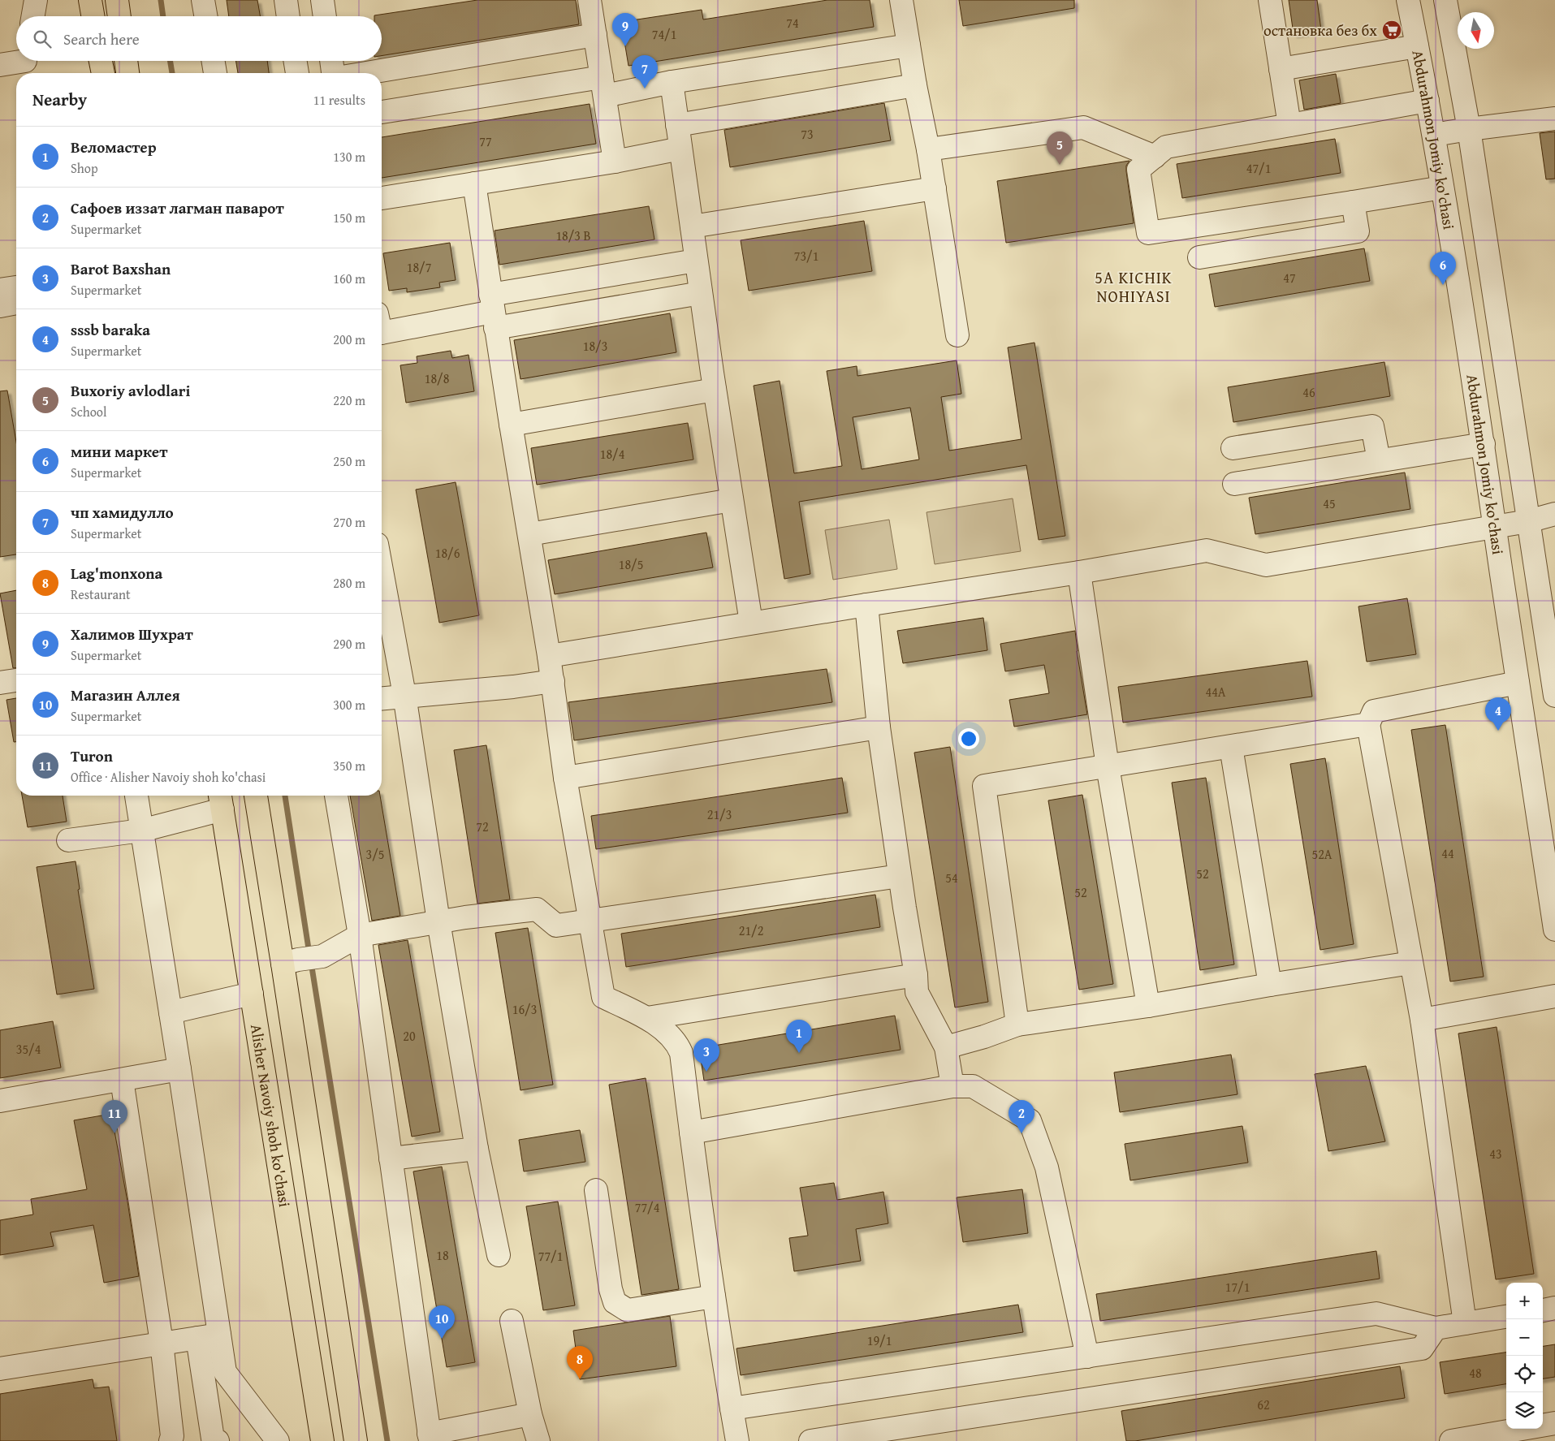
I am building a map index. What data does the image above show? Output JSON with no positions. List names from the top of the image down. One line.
{"streets":{"main road":["Alisher Navoiy shoh ko'chasi"],"street":["Abdurahmon Jomiy ko'chasi"]},"districts":["5A KICHIK NOHIYASI"],"places":{"supermarket":["остановка без бх"]},"house_numbers":["74","74/1","73","77","47/1","18/3 B","73/1","18/7","47","18/3","18/8","46","18/4","45","18/6","18/5","44A","21/3","72","44","3/5","52A","52","54","52","21/2","16/3","20","35/4","43","77/4","18","77/1","17/1","19/1","48","62"],"north":"bottom","page":{"pins":["9","7","5","6","4","1","3","2","11","10","8"],"search":"Search here","heading":["Nearby","11 results"],"list":[{"mark":"1","name":"Веломастер","note":"Shop","value":"130 m"},{"mark":"2","name":"Сафоев иззат лагман паварот","note":"Supermarket","value":"150 m"},{"mark":"3","name":"Barot Baxshan","note":"Supermarket","value":"160 m"},{"mark":"4","name":"sssb baraka","note":"Supermarket","value":"200 m"},{"mark":"5","name":"Buxoriy avlodlari","note":"School","value":"220 m"},{"mark":"6","name":"мини маркет","note":"Supermarket","value":"250 m"},{"mark":"7","name":"чп хамидулло","note":"Supermarket","value":"270 m"},{"mark":"8","name":"Lag'monxona","note":"Restaurant","value":"280 m"},{"mark":"9","name":"Халимов Шухрат","note":"Supermarket","value":"290 m"},{"mark":"10","name":"Магазин Аллея","note":"Supermarket","value":"300 m"},{"mark":"11","name":"Turon","note":"Office · Alisher Navoiy shoh ko'chasi","value":"350 m"}],"map_buttons":["+","−"]}}
